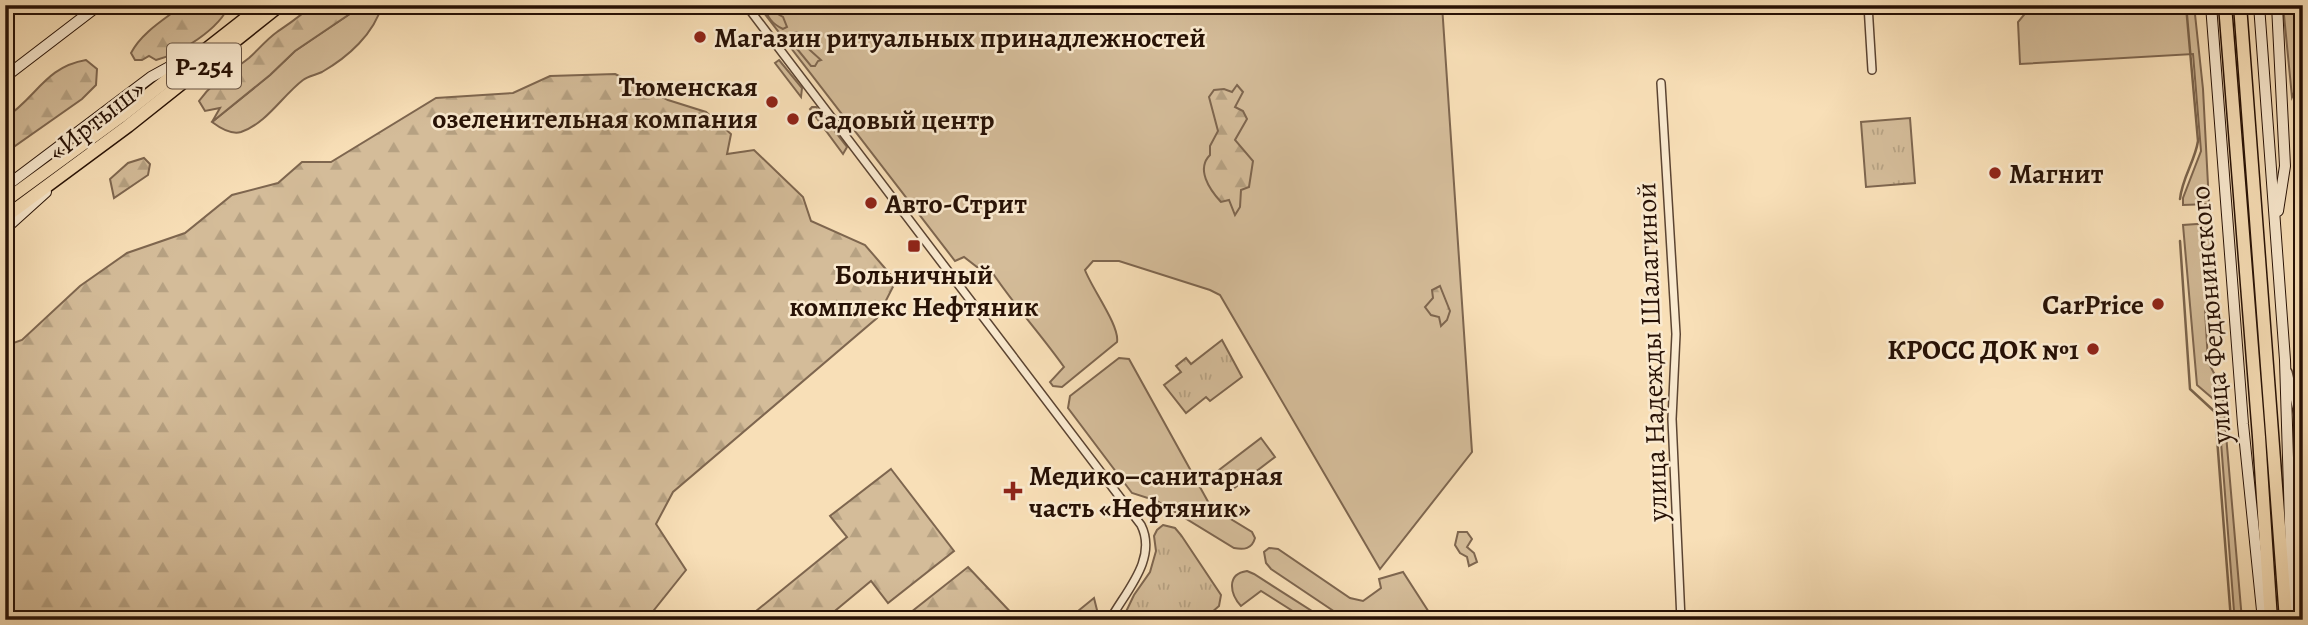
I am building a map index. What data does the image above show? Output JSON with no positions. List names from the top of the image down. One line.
{"streets":{"highway":["Р-254","«Иртыш»","улица Федюнинского"],"street":["улица Надежды Шалагиной"]},"places":{"other":["Магазин ритуальных принадлежностей","Тюменская озеленительная компания","Садовый центр","Магнит","Авто-Стрит","CarPrice","КРОСС ДОК №1"],"transit":["Больничный комплекс Нефтяник"],"health":["Медико–санитарная часть «Нефтяник»"]}}
